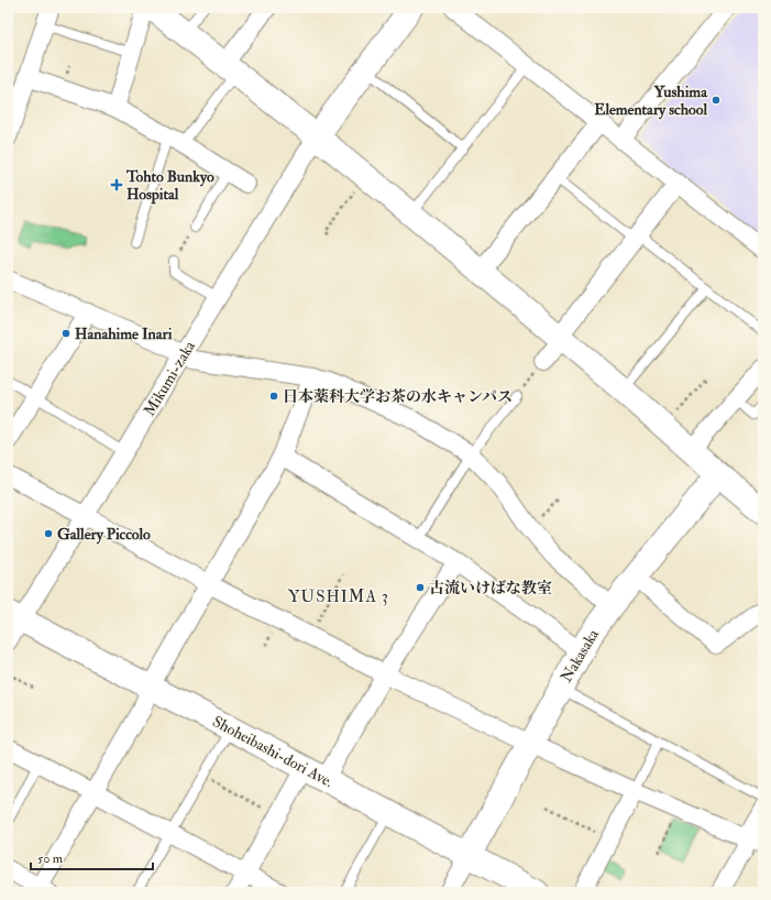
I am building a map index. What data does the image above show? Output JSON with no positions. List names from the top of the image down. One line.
{"streets":{"street":["Mikumi-zaka","Nakasaka","Shoheibashi-dori Ave."]},"crossings":[["Mikumi-zaka","Shoheibashi-dori Ave."],["Nakasaka","Shoheibashi-dori Ave."]],"districts":["YUSHIMA 3"],"places":{"other":["Yushima Elementary school","Hanahime Inari","日本薬科大学お茶の水キャンパス","Gallery Piccolo","古流いけばな教室"],"health":["Tohto Bunkyo Hospital"]},"scale_bar":"50 m"}
